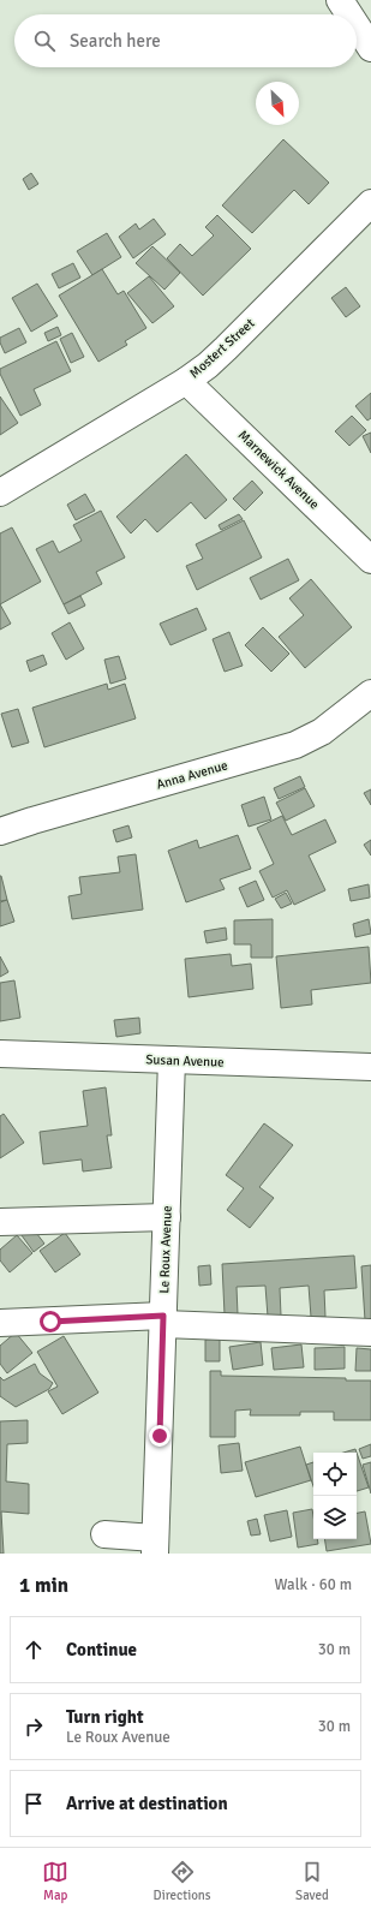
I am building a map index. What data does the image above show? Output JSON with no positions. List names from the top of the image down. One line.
{"streets":{"street":["Mostert Street","Marnewick Avenue","Anna Avenue","Susan Avenue","Le Roux Avenue"]},"crossings":[["Mostert Street","Marnewick Avenue"],["Susan Avenue","Le Roux Avenue"]],"north":"bottom right","page":{"search":"Search here","heading":["1 min","Walk · 60 m"],"list":[["Continue","30 m"],["Turn right","Le Roux Avenue","30 m"],"Arrive at destination"],"nav":["Map","Directions","Saved"]}}
